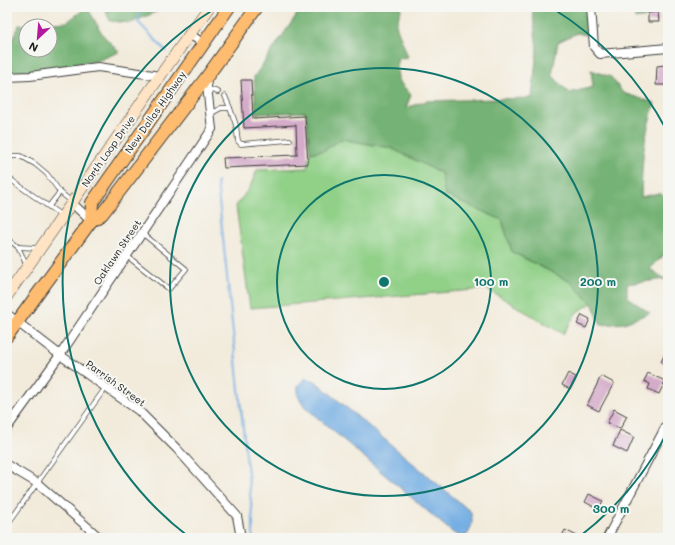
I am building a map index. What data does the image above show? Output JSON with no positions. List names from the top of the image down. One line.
{"streets":{"main road":["New Dallas Highway"],"street":["North Loop Drive","Oaklawn Street","Parrish Street"]},"crossings":[["New Dallas Highway","Oaklawn Street"],["New Dallas Highway","Parrish Street"],["Oaklawn Street","Parrish Street"]],"north":"bottom left","rings":["100 m","200 m","300 m"]}
